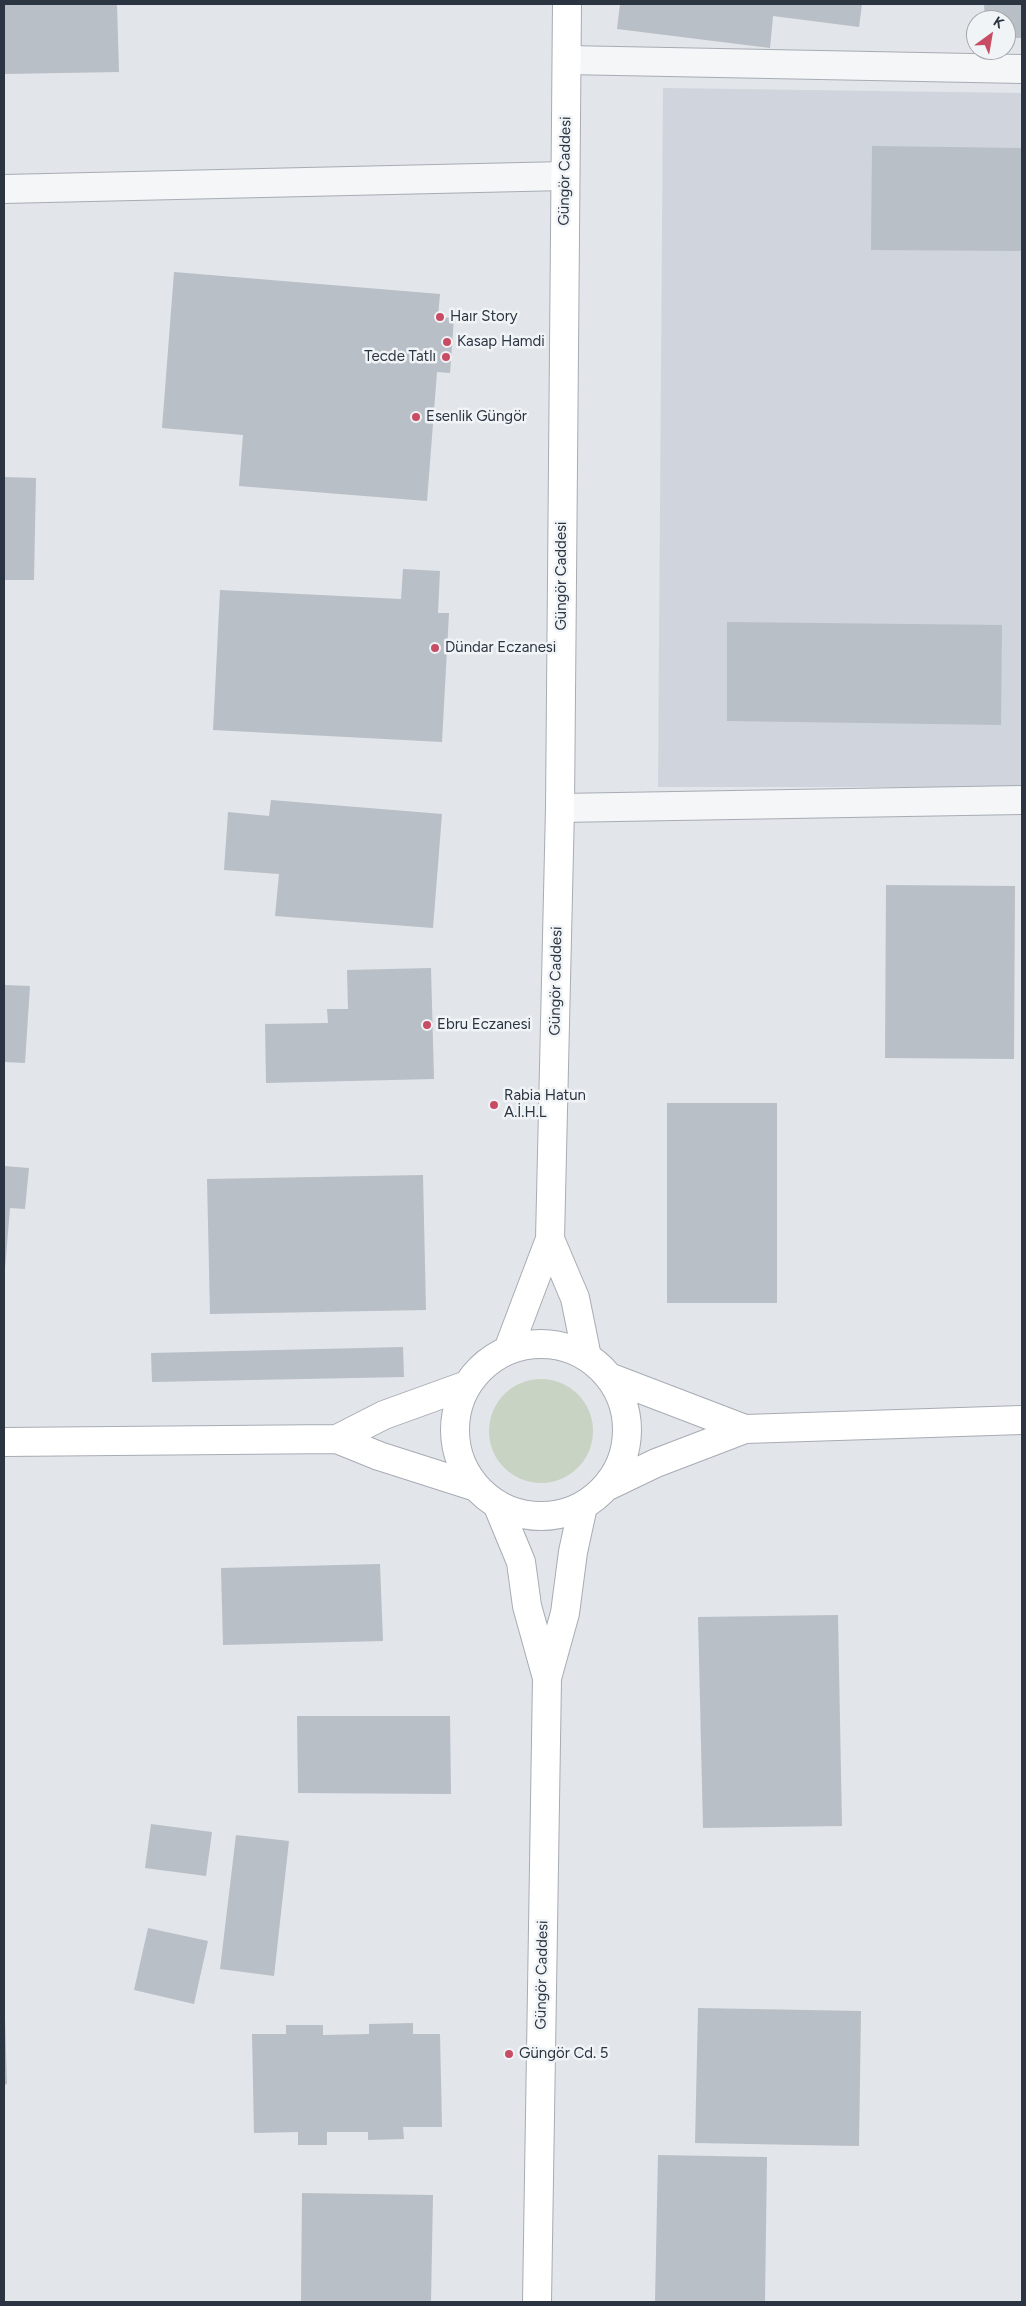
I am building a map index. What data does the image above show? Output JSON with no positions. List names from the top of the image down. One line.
{"streets":{"main road":["Güngör Caddesi"]},"places":["Haır Story","Kasap Hamdi","Tecde Tatlı","Esenlik Güngör","Dündar Eczanesi","Ebru Eczanesi","Rabia Hatun A.İ.H.L","Güngör Cd. 5"],"north":"top right"}
